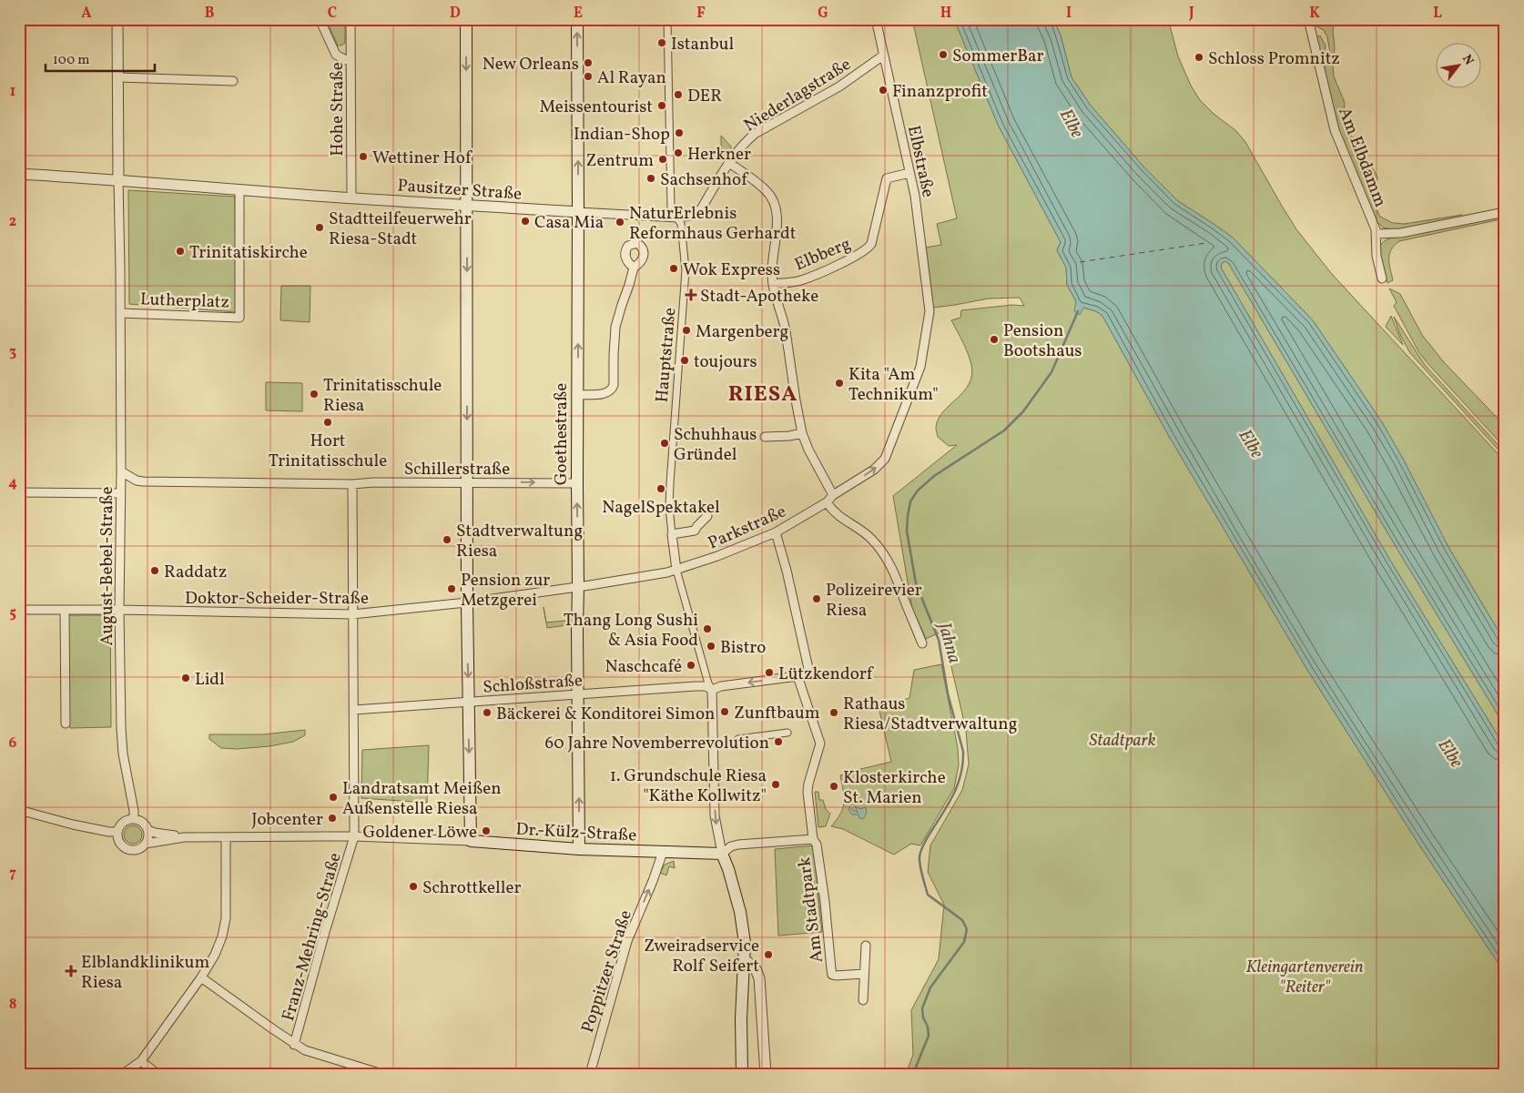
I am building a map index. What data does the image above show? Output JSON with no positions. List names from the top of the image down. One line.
{"streets":{"main road":["Goethestraße","Dr.-Külz-Straße"],"street":["Niederlagstraße","Hohe Straße","Am Elbdamm","Elbstraße","Pausitzer Straße","Elbberg","Lutherplatz","Hauptstraße","Schillerstraße","Parkstraße","August-Bebel-Straße","Doktor-Scheider-Straße","Schloßstraße","Am Stadtpark","Franz-Mehring-Straße","Poppitzer Straße"]},"crossings":[["Niederlagstraße","Elbstraße"],["Niederlagstraße","Pausitzer Straße"],["Niederlagstraße","Hauptstraße"],["Hohe Straße","Pausitzer Straße"],["Elbstraße","Elbberg"],["Elbstraße","Parkstraße"],["Pausitzer Straße","Lutherplatz"],["Pausitzer Straße","Hauptstraße"],["Pausitzer Straße","Goethestraße"],["Lutherplatz","August-Bebel-Straße"],["Hauptstraße","Parkstraße"],["Hauptstraße","Doktor-Scheider-Straße"],["Hauptstraße","Schloßstraße"],["Goethestraße","Schillerstraße"],["Goethestraße","Doktor-Scheider-Straße"],["Goethestraße","Schloßstraße"],["Goethestraße","Dr.-Külz-Straße"],["Schillerstraße","August-Bebel-Straße"],["Schillerstraße","Franz-Mehring-Straße"],["Parkstraße","Doktor-Scheider-Straße"],["August-Bebel-Straße","Doktor-Scheider-Straße"],["August-Bebel-Straße","Dr.-Külz-Straße"],["Doktor-Scheider-Straße","Franz-Mehring-Straße"],["Schloßstraße","Franz-Mehring-Straße"],["Dr.-Külz-Straße","Franz-Mehring-Straße"],["Dr.-Külz-Straße","Poppitzer Straße"]],"one_way":["Goethestraße","Parkstraße","Poppitzer Straße"],"districts":["RIESA"],"water":["Elbe","Jahna"],"parks":["Stadtpark","Kleingartenverein \"Reiter\""],"places":{"other":["Istanbul","SommerBar","Schloss Promnitz","New Orleans","Al Rayan","Finanzprofit","DER","Meissentourist","Indian-Shop","Herkner","Wettiner Hof","Zentrum","Sachsenhof","Casa Mia","NaturErlebnis Reformhaus Gerhardt","Stadtteilfeuerwehr Riesa-Stadt","Trinitatiskirche","Wok Express","Margenberg","Pension Bootshaus","toujours","Kita \"Am Technikum\"","Trinitatisschule Riesa","Hort Trinitatisschule","Schuhhaus Gründel","NagelSpektakel","Stadtverwaltung Riesa","Raddatz","Pension zur Metzgerei","Polizeirevier Riesa","Thang Long Sushi & Asia Food","Bistro","Naschcafé","Lützkendorf","Lidl","Zunftbaum","Bäckerei & Konditorei Simon","Rathaus Riesa/Stadtverwaltung","60 Jahre Novemberrevolution","1. Grundschule Riesa \"Käthe Kollwitz\"","Klosterkirche St. Marien","Landratsamt Meißen Außenstelle Riesa","Jobcenter","Goldener Löwe","Schrottkeller","Zweiradservice Rolf Seifert"],"health":["Stadt-Apotheke","Elblandklinikum Riesa"]},"scale_bar":"100 m","north":"top right","grid":{"columns":["A","B","C","D","E","F","G","H","I","J","K","L"],"rows":["1","2","3","4","5","6","7","8"]}}
